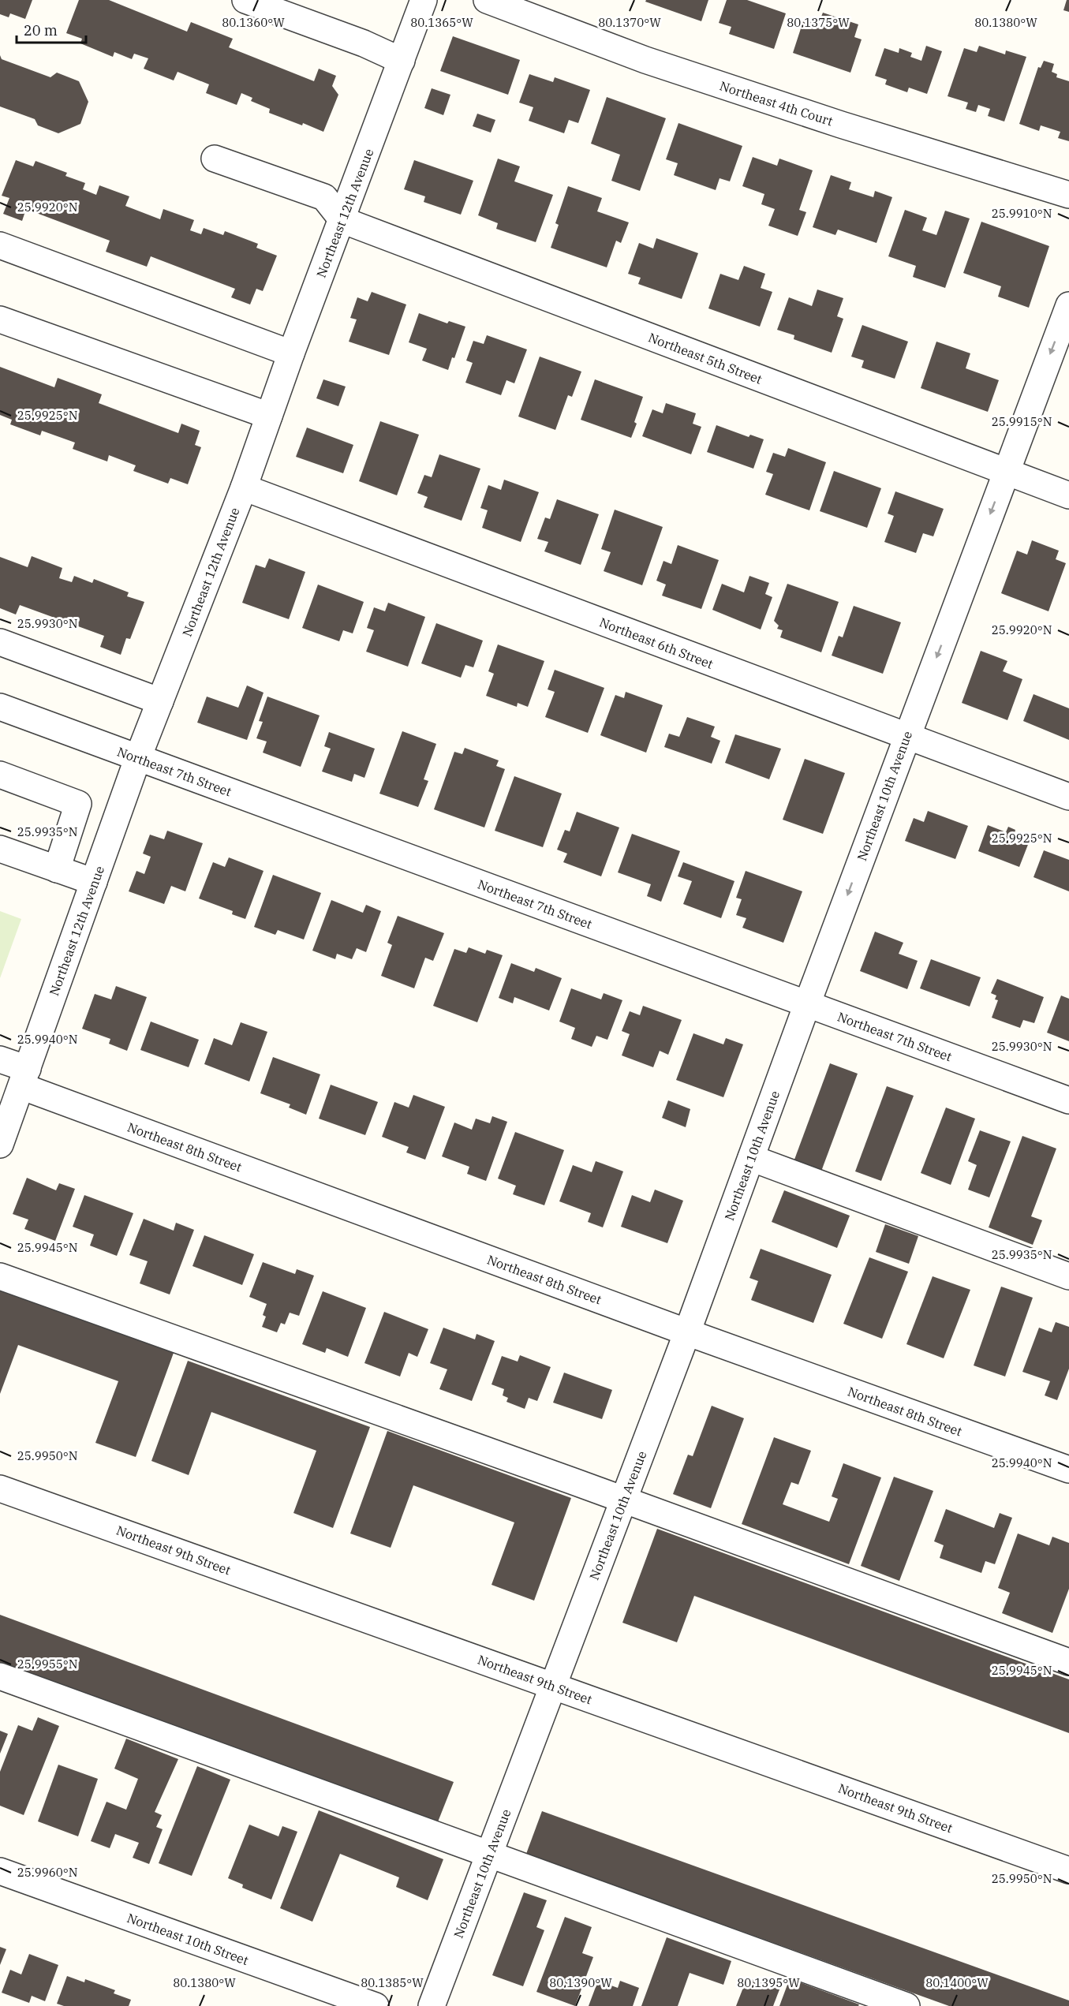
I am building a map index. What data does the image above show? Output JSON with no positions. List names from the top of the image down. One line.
{"streets":{"street":["Northeast 4th Court","Northeast 12th Avenue","Northeast 5th Street","Northeast 6th Street","Northeast 7th Street","Northeast 10th Avenue","Northeast 8th Street","Northeast 9th Street","Northeast 10th Street"]},"crossings":[["Northeast 12th Avenue","Northeast 5th Street"],["Northeast 12th Avenue","Northeast 6th Street"],["Northeast 12th Avenue","Northeast 7th Street"],["Northeast 12th Avenue","Northeast 8th Street"],["Northeast 5th Street","Northeast 10th Avenue"],["Northeast 6th Street","Northeast 10th Avenue"],["Northeast 7th Street","Northeast 10th Avenue"],["Northeast 10th Avenue","Northeast 8th Street"],["Northeast 10th Avenue","Northeast 9th Street"]],"one_way":["Northeast 10th Avenue"],"scale_bar":"20 m","coordinates":["80.1365°W","80.1380°W","80.1360°W","80.1370°W","80.1375°W","25.9920°N","25.9910°N","25.9925°N","25.9915°N","25.9930°N","25.9935°N","25.9940°N","25.9945°N","25.9950°N","25.9955°N","25.9960°N","80.1385°W","80.1390°W","80.1395°W","80.1400°W"]}
